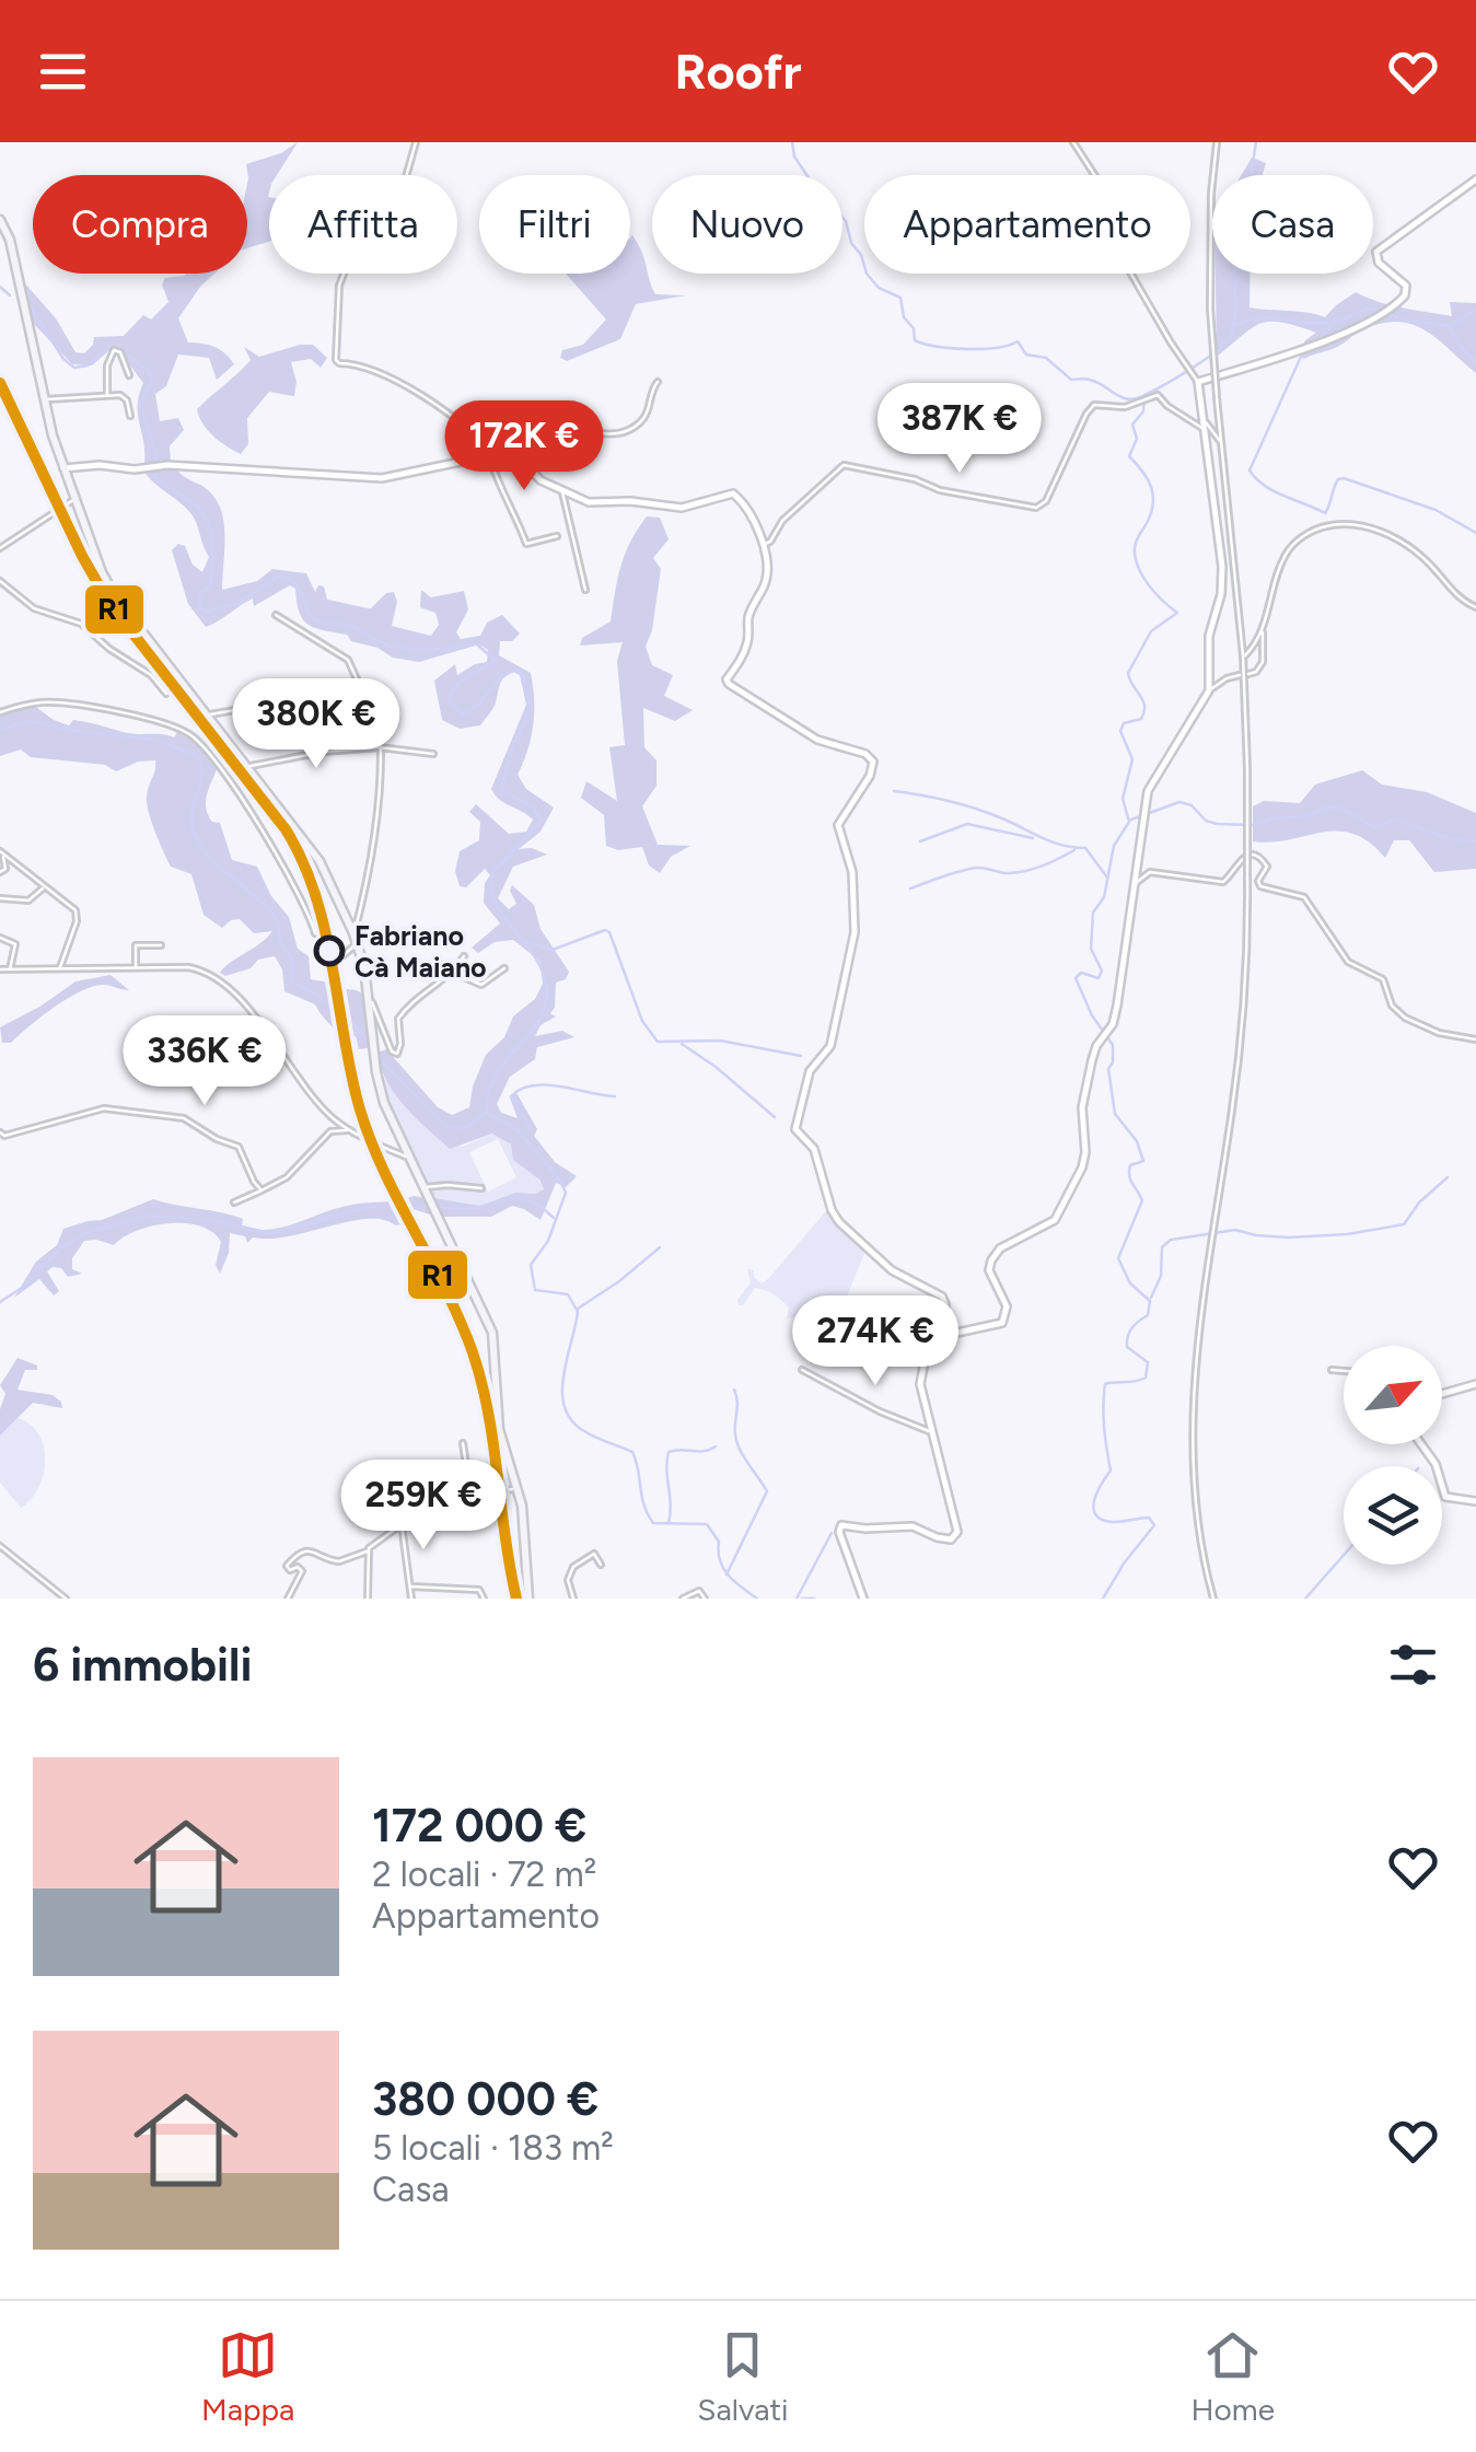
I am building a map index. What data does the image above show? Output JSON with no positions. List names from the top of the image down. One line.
{"places":["Fabriano Cà Maiano"],"lines":["transit line R1"],"north":"top right","page":{"header":"Roofr","chip":["Compra","Affitta","Filtri","Nuovo","Appartamento","Casa"],"price":["387K €","172K €","380K €","336K €","274K €","259K €"],"heading":"6 immobili","list":[{"name":"172 000 €","note":"2 locali · 72 m² · Appartamento"},{"name":"380 000 €","note":"5 locali · 183 m² · Casa"}],"tabs":["Mappa","Salvati","Home"]}}
